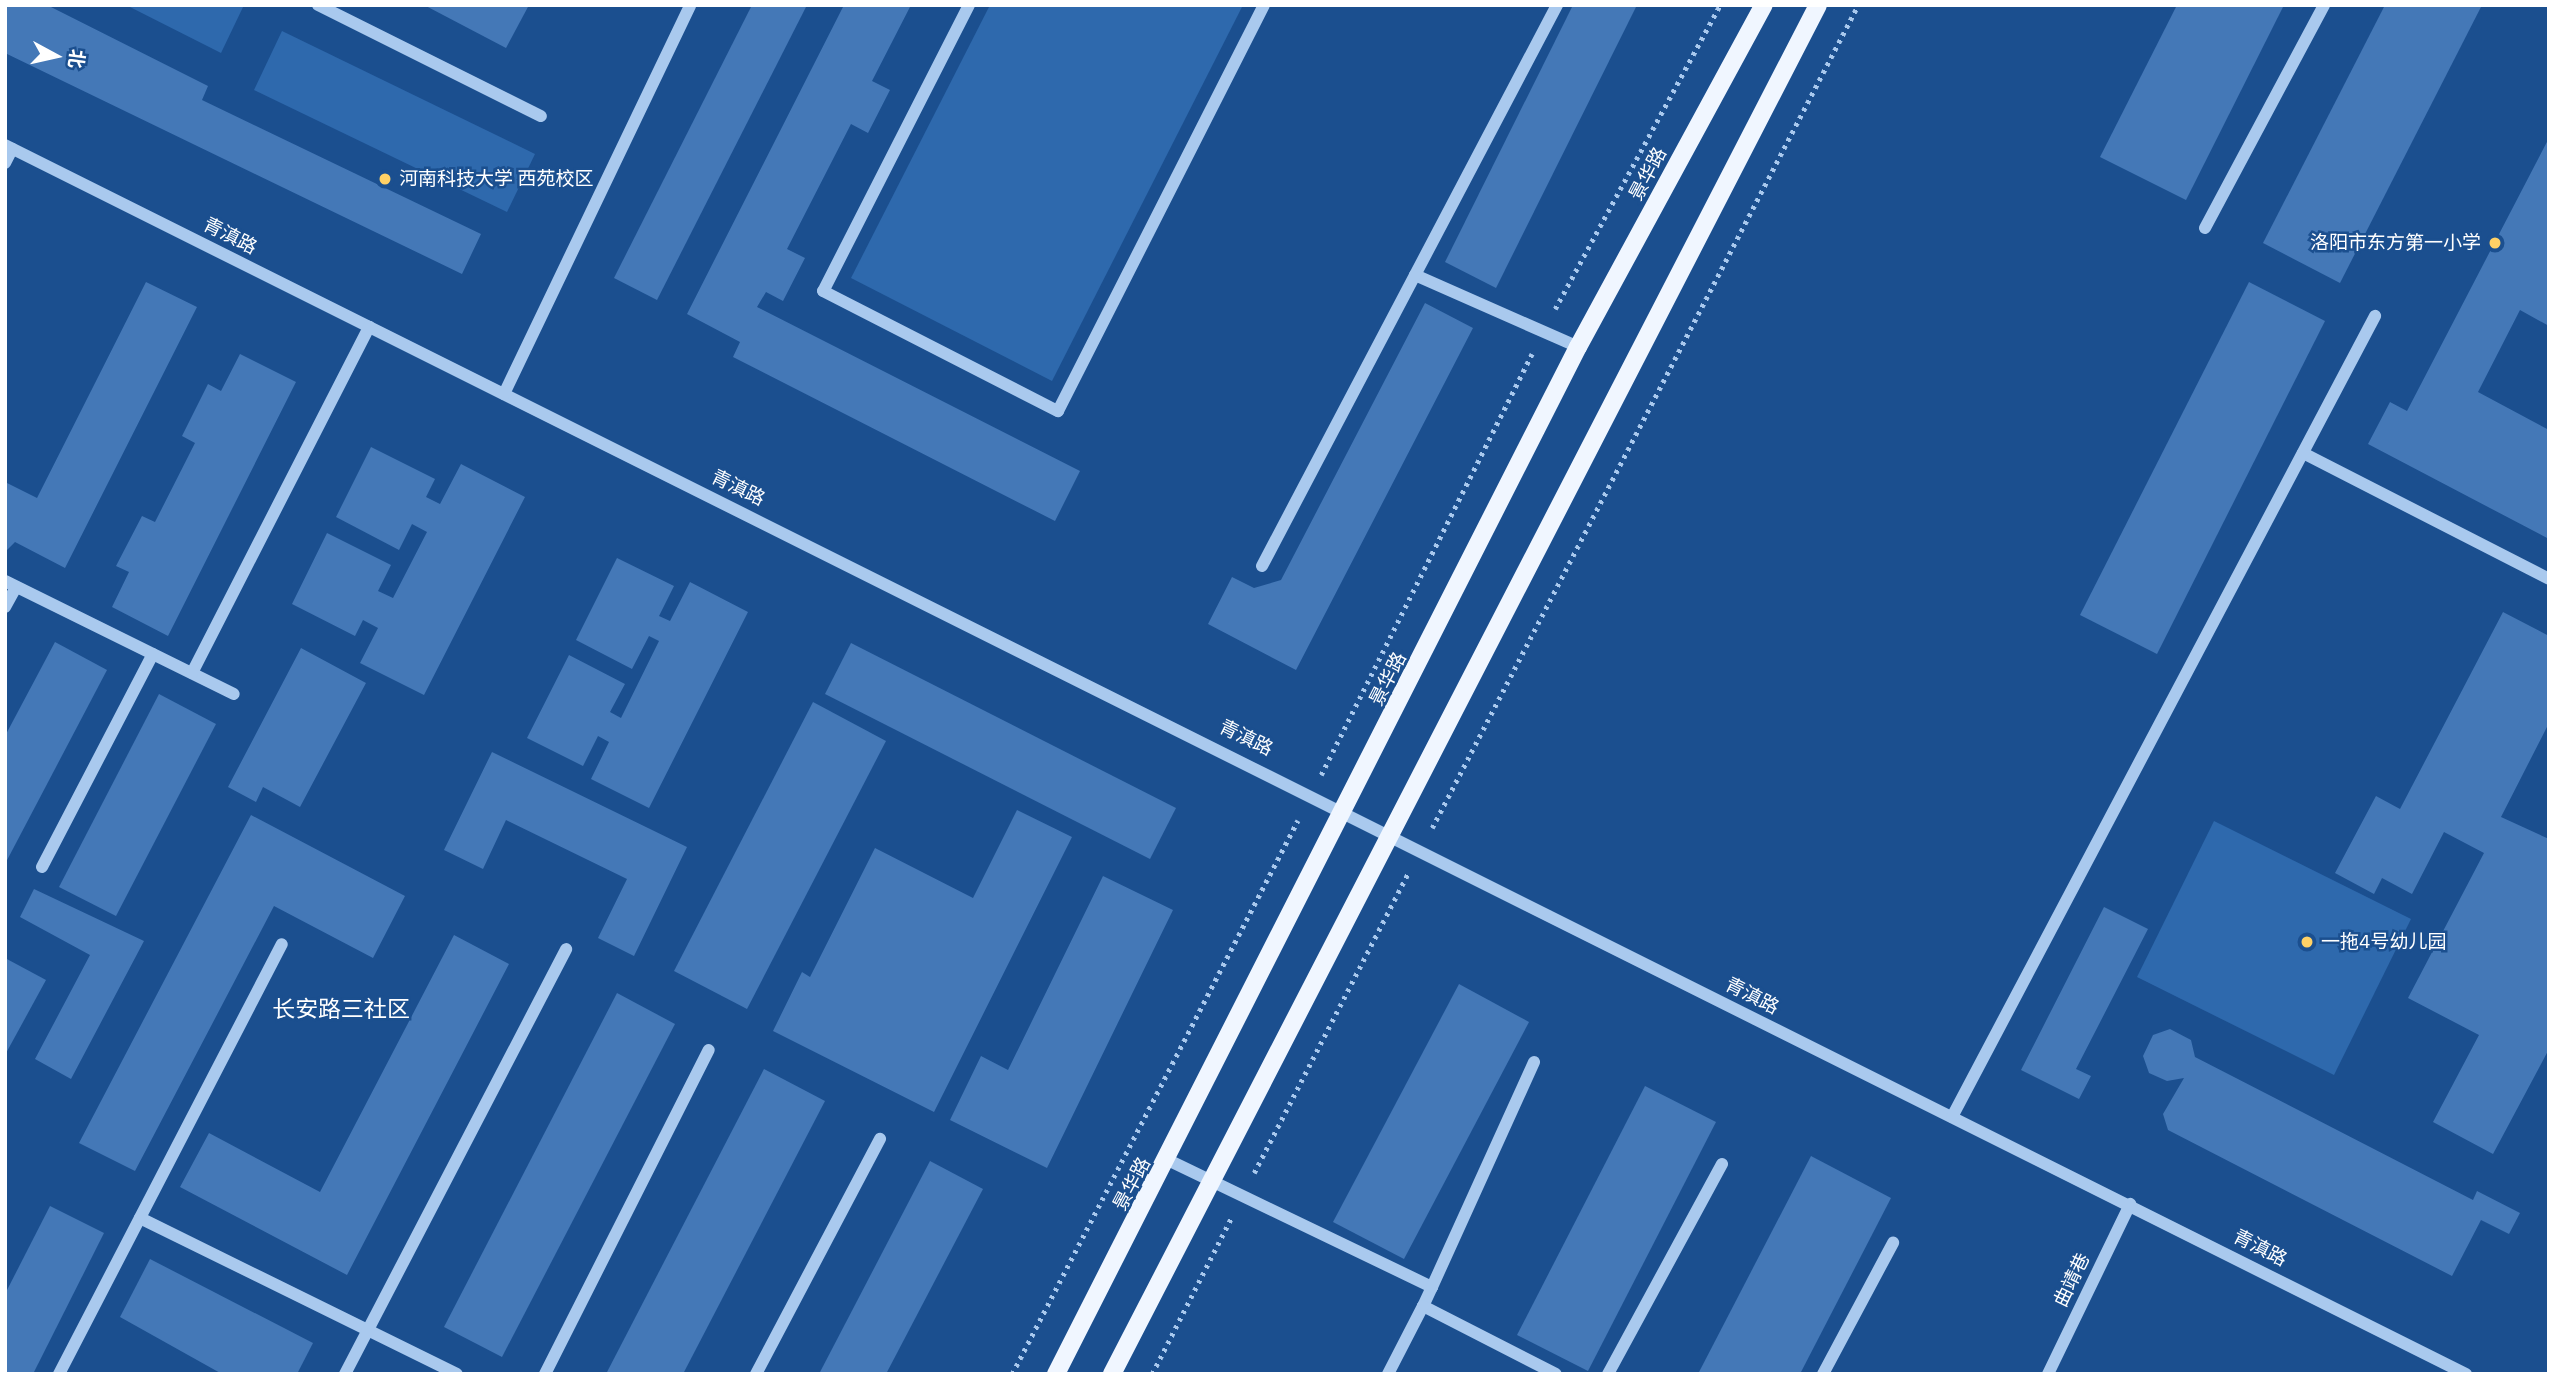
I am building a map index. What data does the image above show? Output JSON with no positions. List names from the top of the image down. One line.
{"streets":{"main road":["景华路"],"street":["青滇路","曲靖巷"]},"crossings":[["景华路","青滇路"],["青滇路","曲靖巷"]],"districts":["长安路三社区"],"places":["河南科技大学 西苑校区","洛阳市东方第一小学","一拖4号幼儿园"],"north":"right"}
